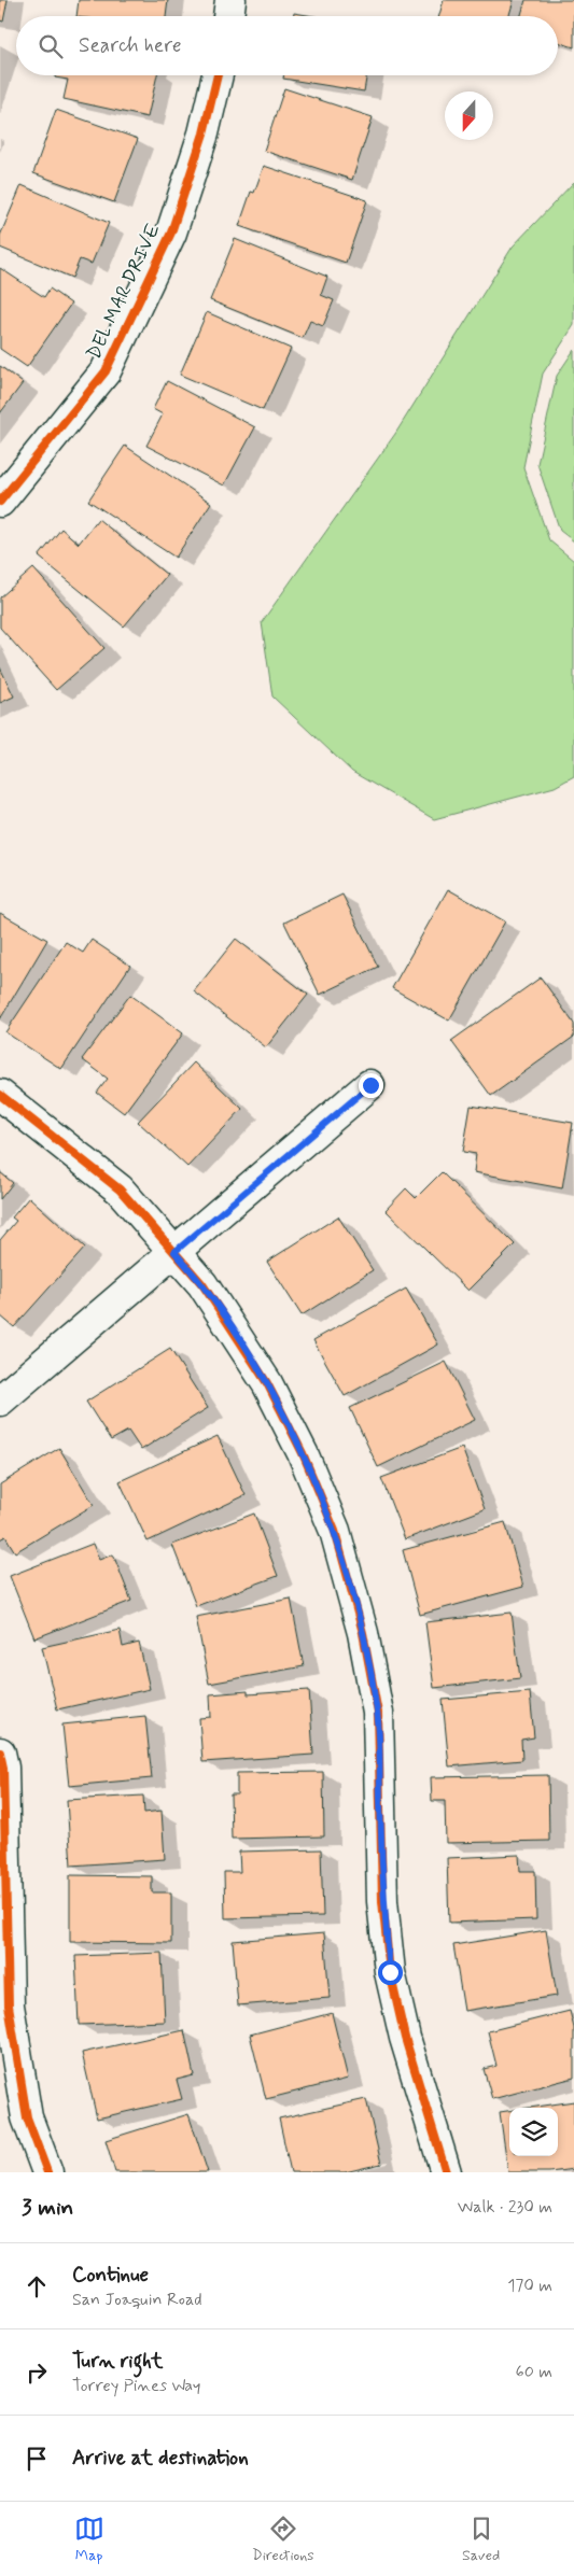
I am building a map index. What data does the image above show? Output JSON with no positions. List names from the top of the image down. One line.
{"streets":{"street":["DEL MAR DRIVE"]},"north":"bottom","page":{"search":"Search here","heading":["3 min","Walk · 230 m"],"list":[["Continue","San Joaquin Road","170 m"],["Turn right","Torrey Pines Way","60 m"],"Arrive at destination"],"nav":["Map","Directions","Saved"]}}
